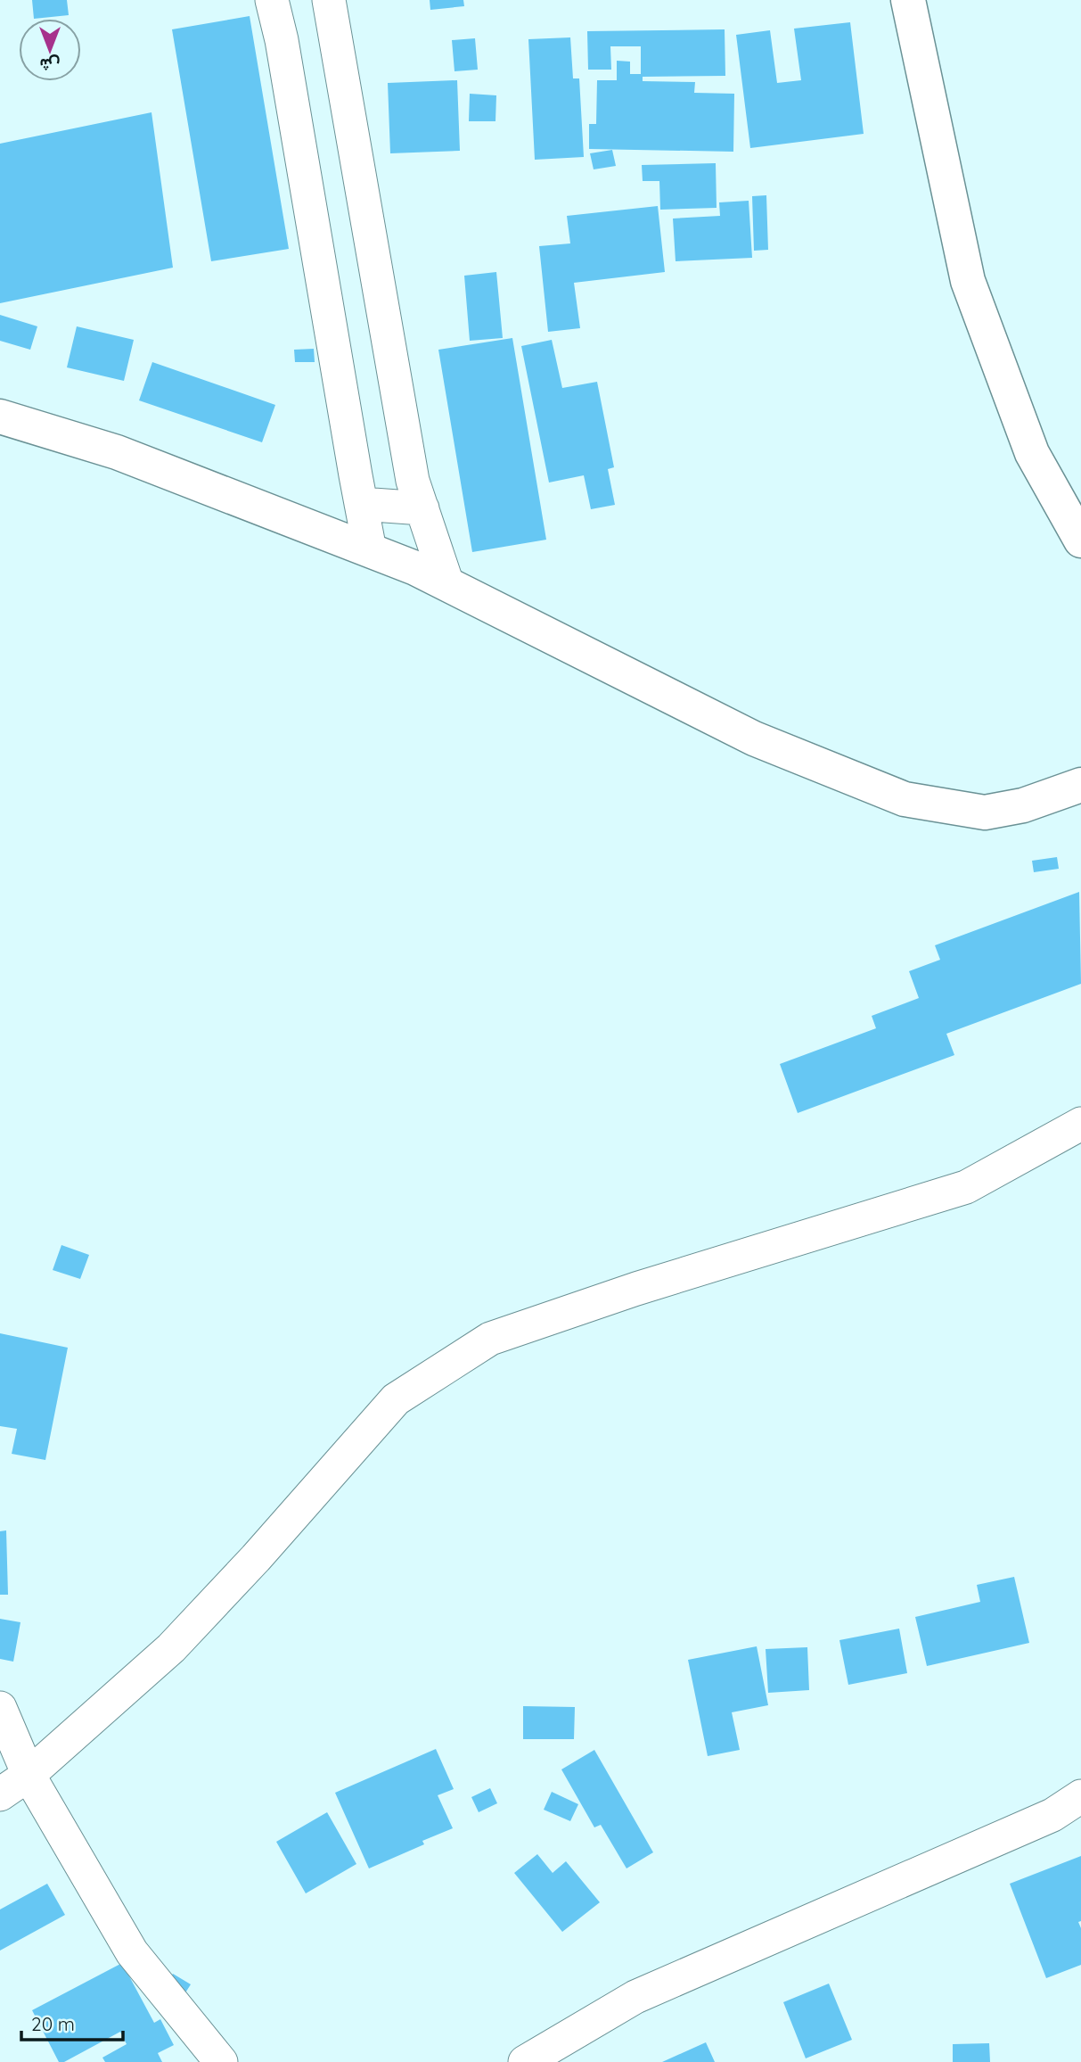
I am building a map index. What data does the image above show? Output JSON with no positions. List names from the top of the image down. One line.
{"scale_bar":"20 m","north":"bottom"}
